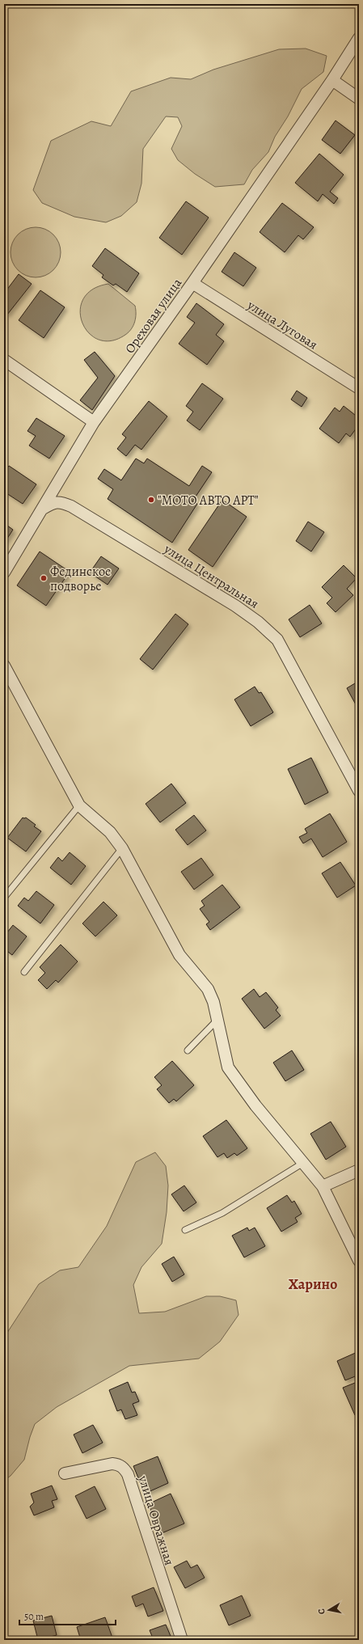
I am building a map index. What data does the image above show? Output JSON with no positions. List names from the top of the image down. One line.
{"streets":{"street":["Ореховая улица","улица Луговая","улица Центральная","улица Овражная"]},"crossings":[["Ореховая улица","улица Луговая"],["Ореховая улица","улица Центральная"]],"districts":["Харино"],"places":["\"МОТО АВТО АРТ\"","Фединское подворье"],"scale_bar":"50 m","north":"left"}
